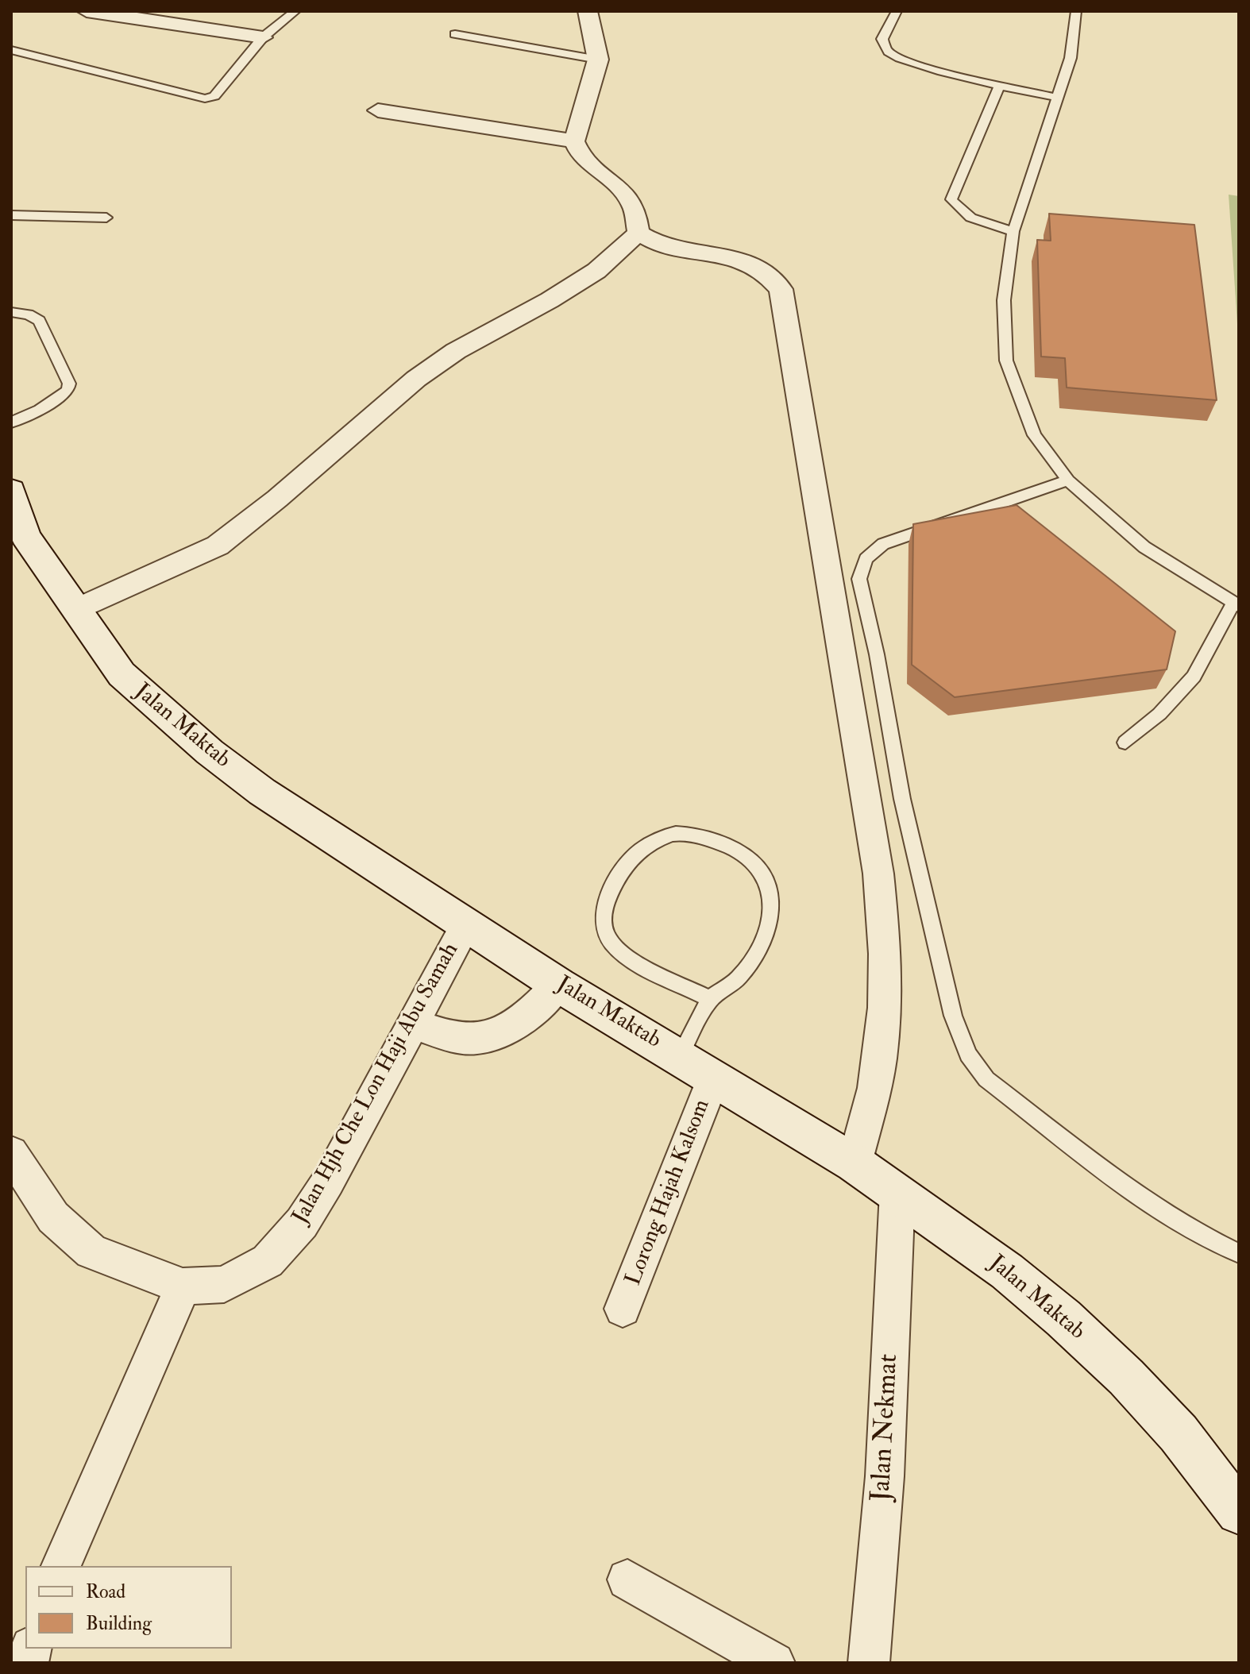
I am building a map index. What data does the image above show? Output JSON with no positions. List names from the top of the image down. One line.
{"streets":{"main road":["Jalan Maktab"],"street":["Jalan Hjh Che Lon Haji Abu Samah","Lorong Hajah Kalsom","Jalan Nekmat"]},"crossings":[["Jalan Maktab","Jalan Hjh Che Lon Haji Abu Samah"],["Jalan Maktab","Lorong Hajah Kalsom"],["Jalan Maktab","Jalan Nekmat"]],"legend":["Road","Building"]}
